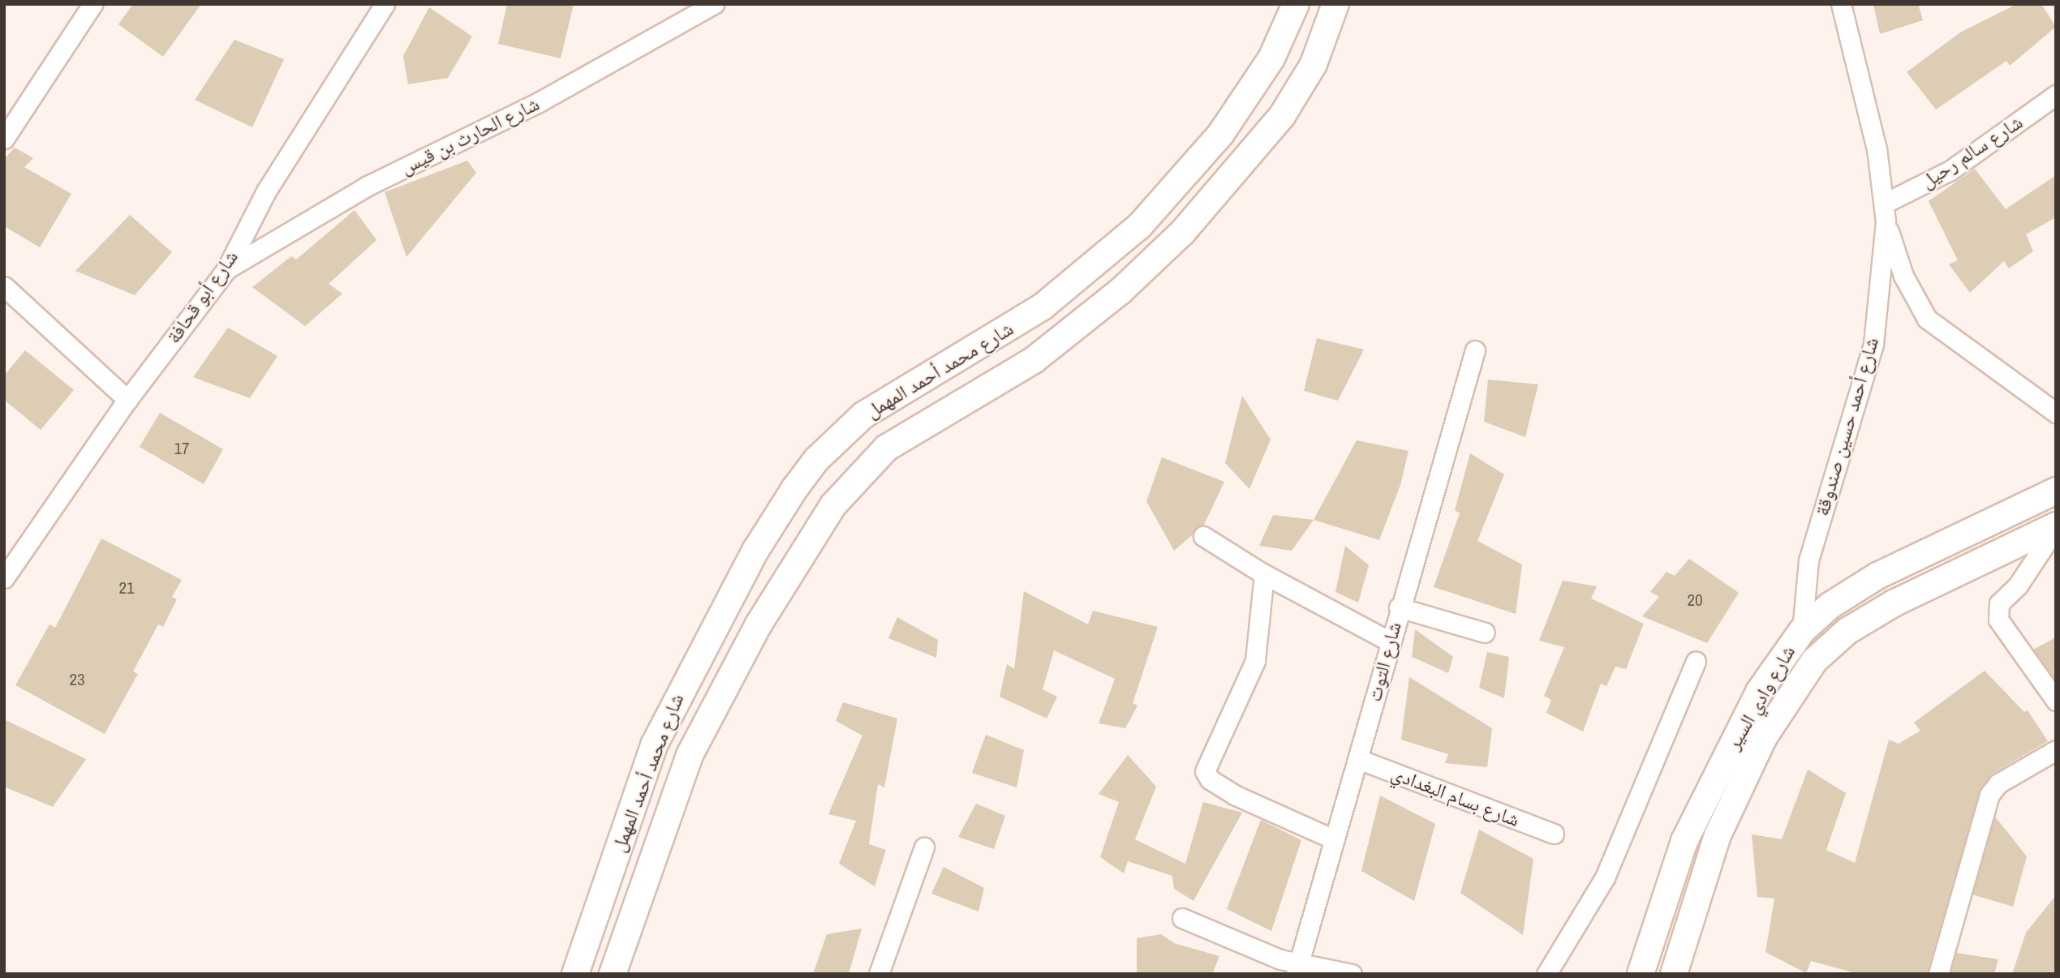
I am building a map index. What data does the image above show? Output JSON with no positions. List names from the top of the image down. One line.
{"streets":{"main road":["شارع محمد أحمد المهمل","شارع وادي السير"],"street":["شارع الحارث بن قيس","شارع سالم رحيل","شارع أبو قحافة","شارع أحمد حسين صندوقة","شارع التوت","شارع بسام البغدادي"]},"crossings":[["شارع الحارث بن قيس","شارع أبو قحافة"],["شارع سالم رحيل","شارع أحمد حسين صندوقة"],["شارع أحمد حسين صندوقة","شارع وادي السير"],["شارع التوت","شارع بسام البغدادي"]],"house_numbers":["17","21","20","23"]}
